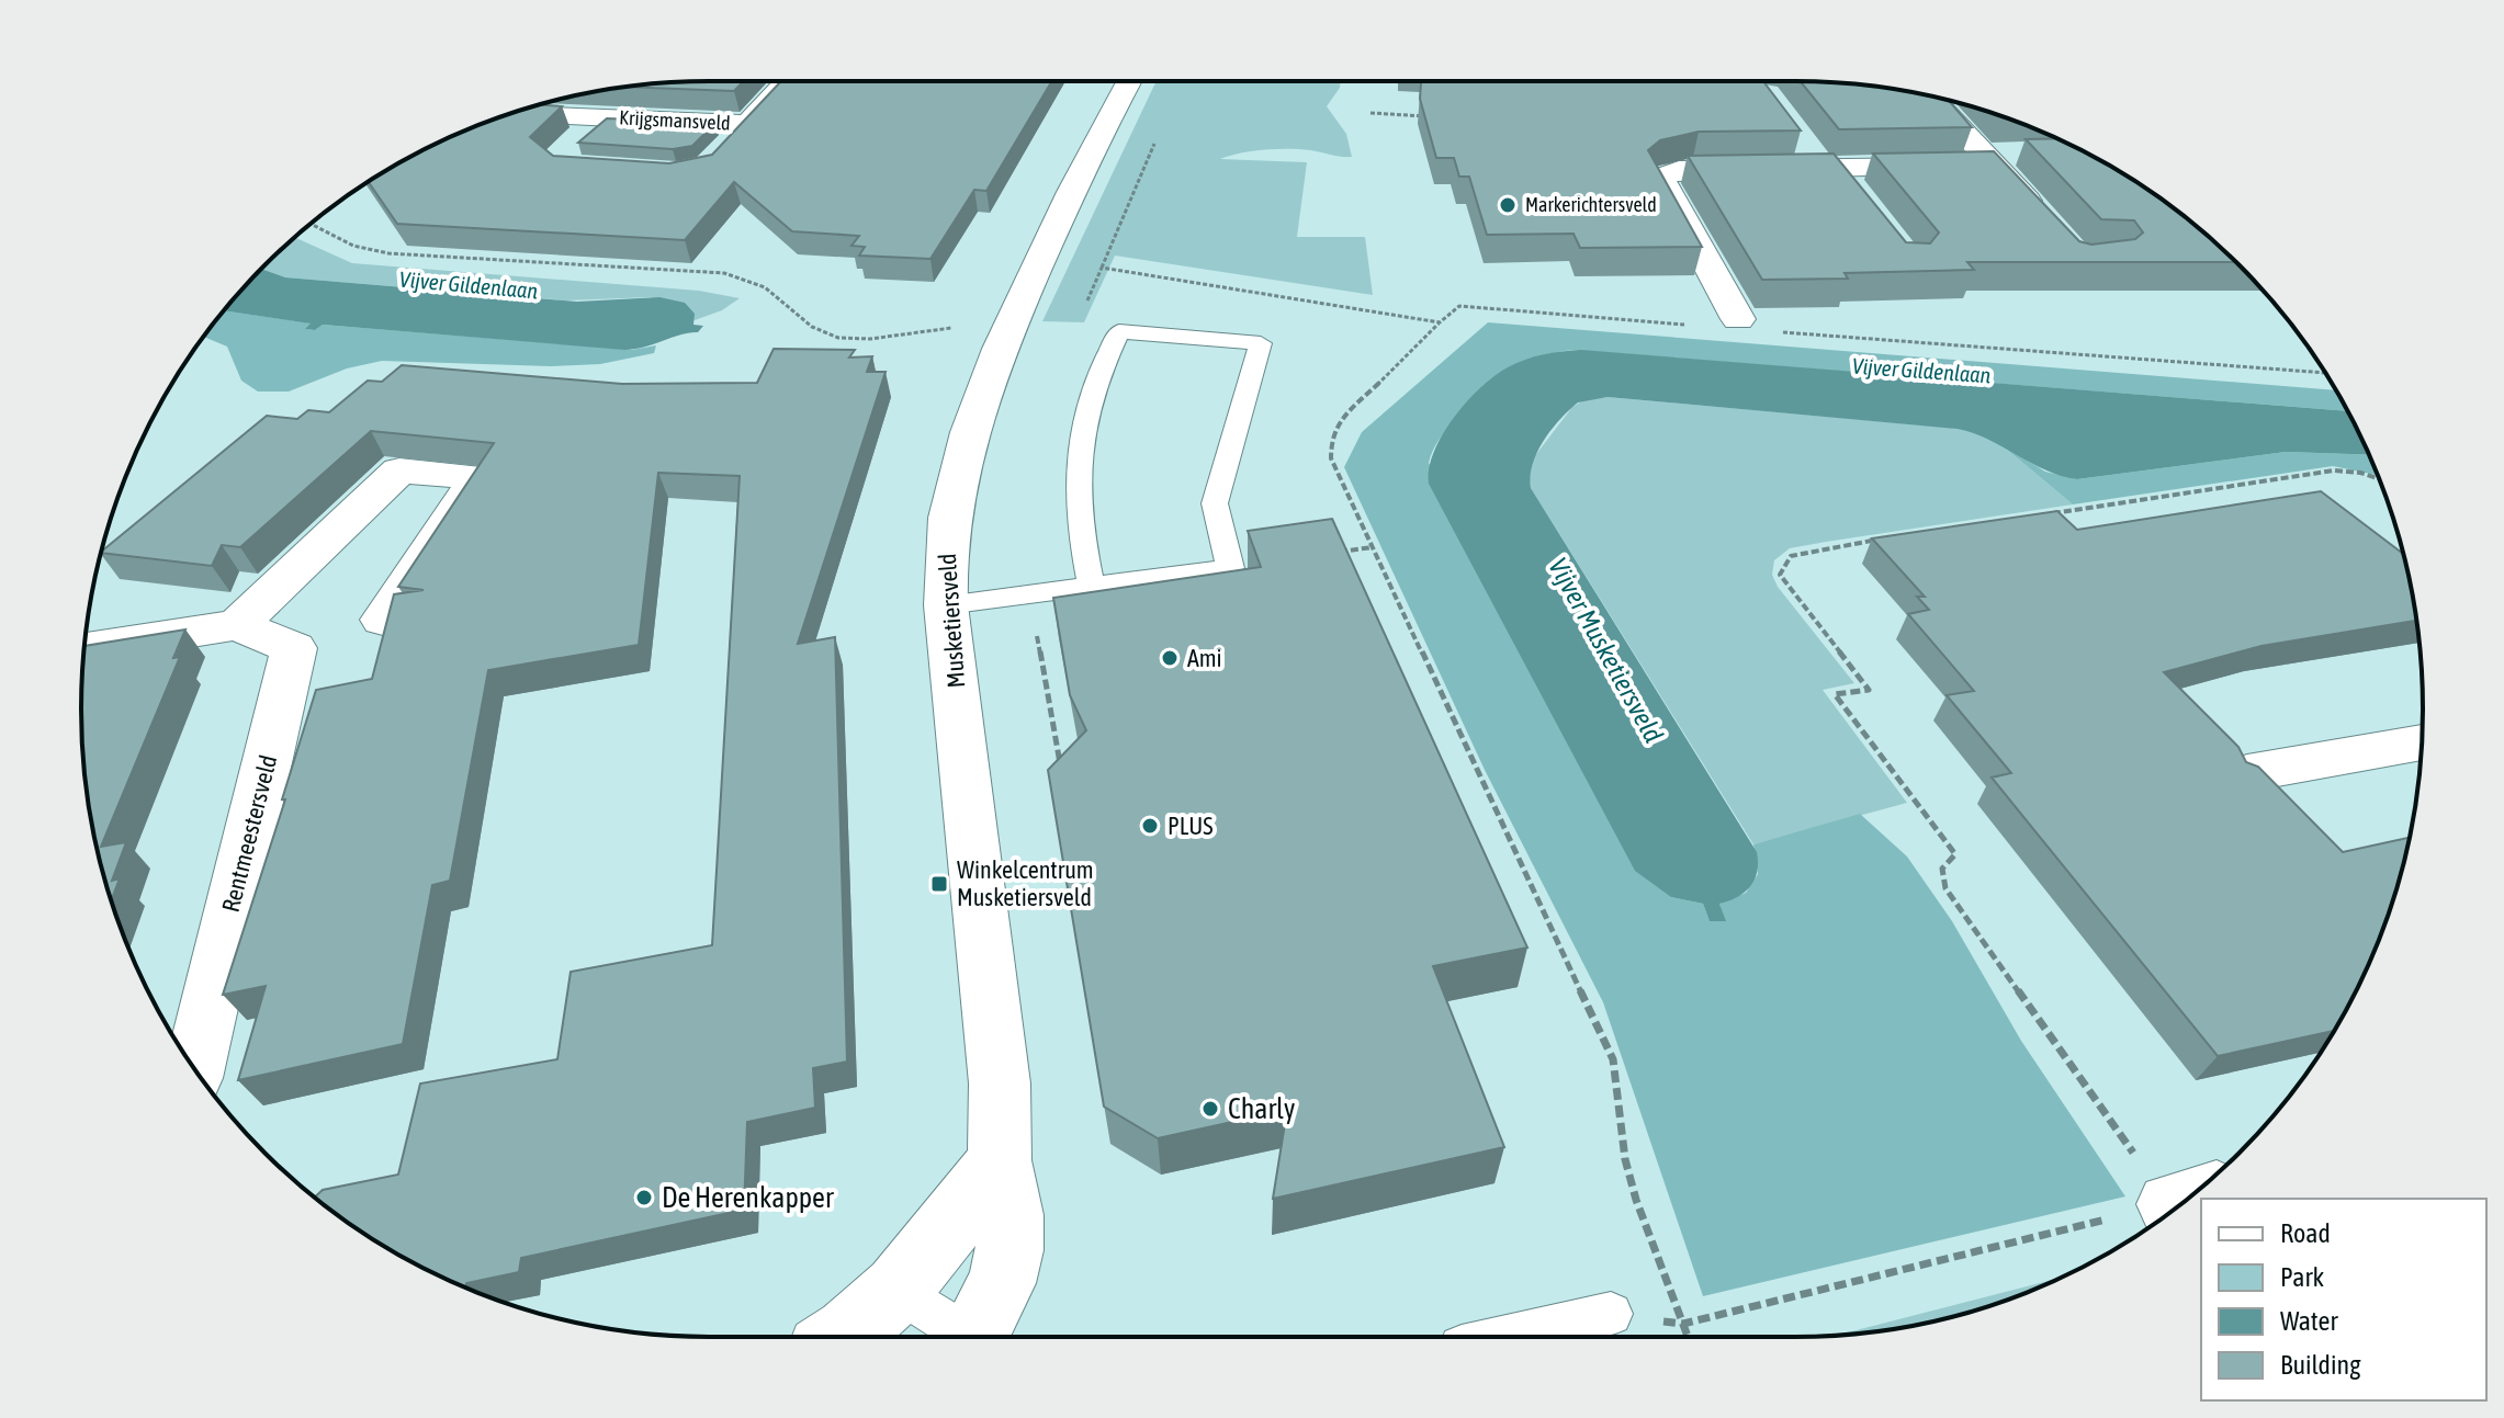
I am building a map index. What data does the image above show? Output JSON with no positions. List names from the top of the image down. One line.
{"streets":{"street":["Krijgsmansveld","Musketiersveld","Rentmeestersveld"]},"water":["Vijver Gildenlaan","Vijver Musketiersveld"],"places":{"other":["Markerichtersveld","Ami","PLUS","Charly","De Herenkapper"],"transit":["Winkelcentrum Musketiersveld"]},"legend":["Road","Park","Water","Building"]}
